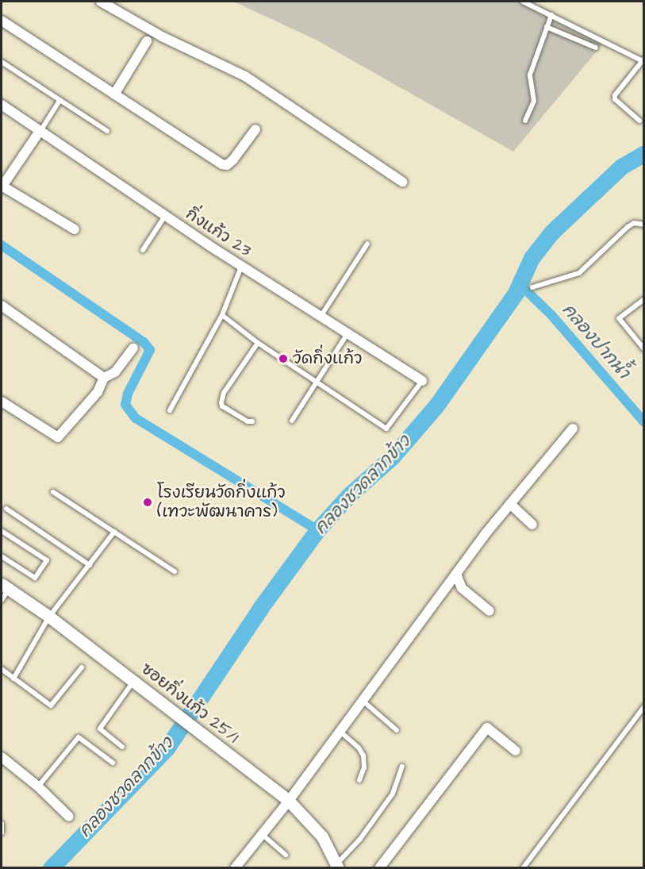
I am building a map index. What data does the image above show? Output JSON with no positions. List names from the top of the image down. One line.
{"streets":{"street":["กิ่งแก้ว 23","ซอยกิ่งแก้ว 25/1"]},"water":["คลองปากน้ำ","คลองชวดลากข้าว"],"places":["วัดกิ่งแก้ว","โรงเรียนวัดกิ่งแก้ว (เทวะพัฒนาคาร)"]}
